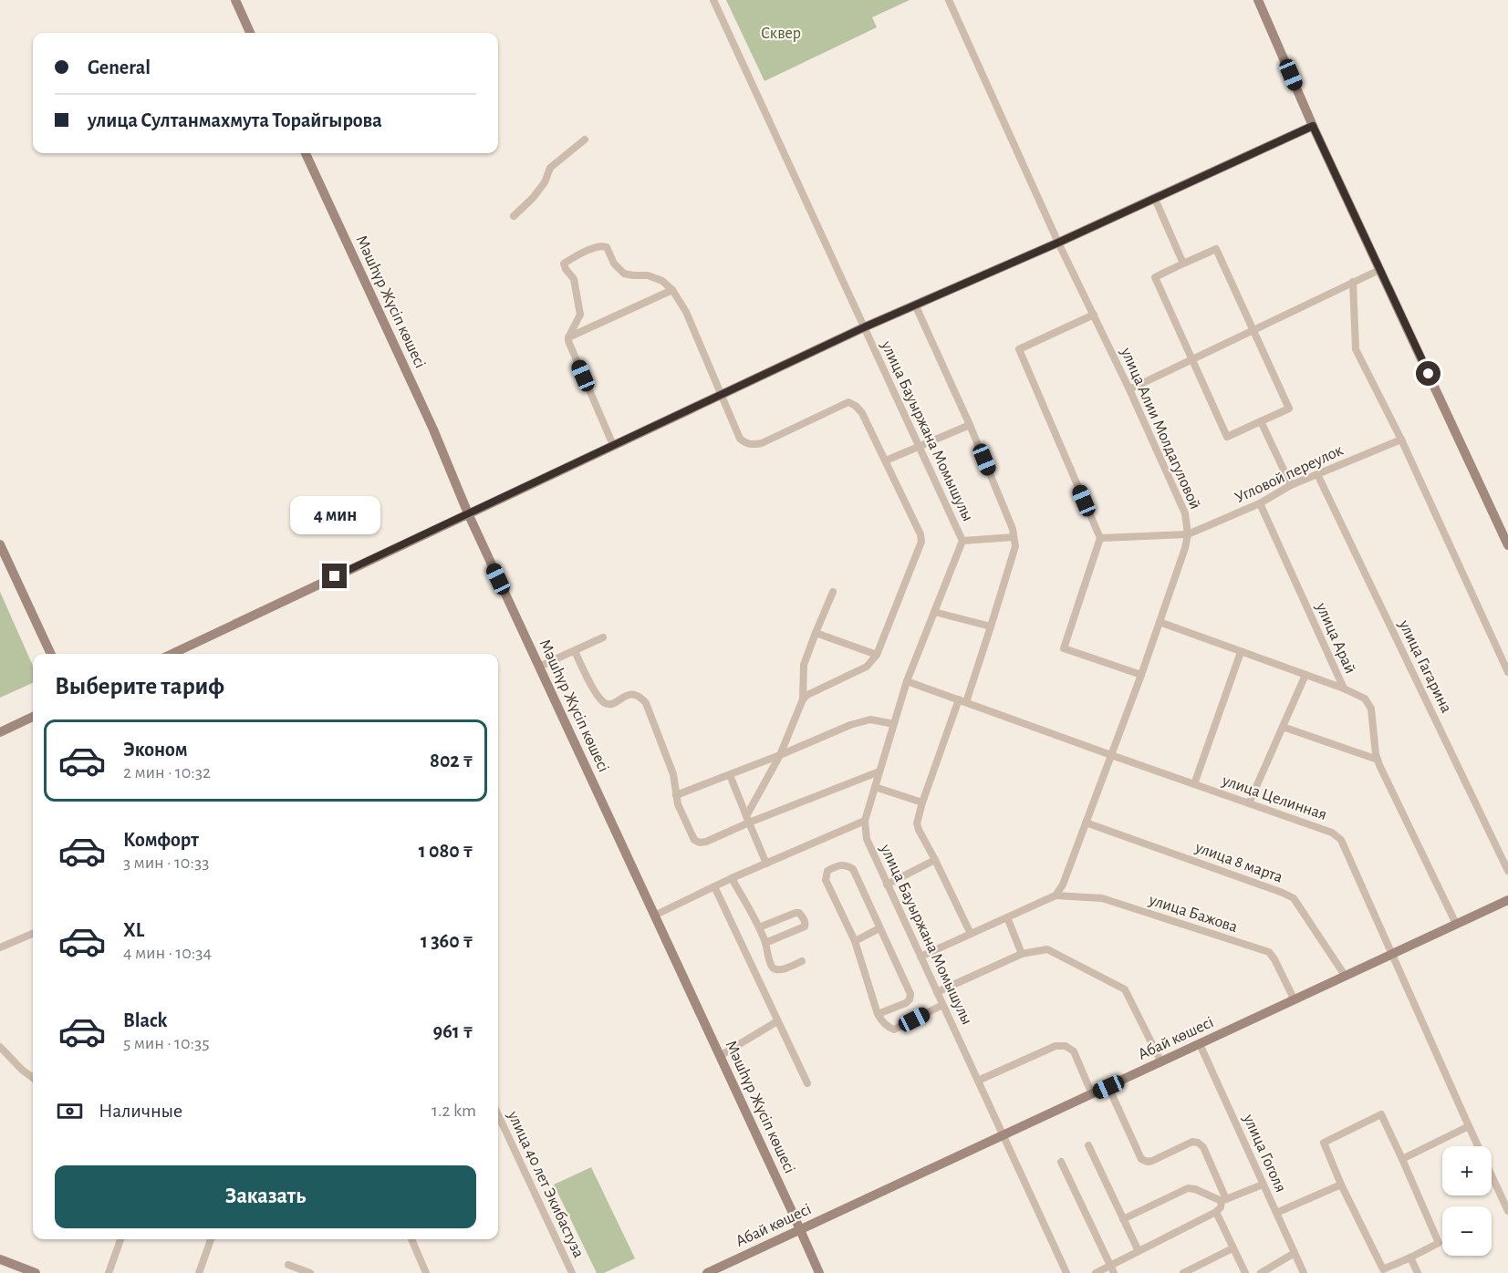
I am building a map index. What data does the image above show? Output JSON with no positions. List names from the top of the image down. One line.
{"streets":{"street":["Мәшһүр Жүсіп көшесі","улица Алии Молдагуловой","улица Бауыржана Момышулы","Угловой переулок","улица Арай","улица Гагарина","улица Целинная","улица 8 марта","улица Бажова","Абай көшесі","улица Гоголя","улица 40 лет Экибастуза"]},"crossings":[["Мәшһүр Жүсіп көшесі","Абай көшесі"],["улица Алии Молдагуловой","Угловой переулок"],["улица Алии Молдагуловой","улица Целинная"],["улица Алии Молдагуловой","улица 8 марта"],["улица Алии Молдагуловой","улица Бажова"],["улица Бауыржана Момышулы","улица Целинная"],["улица Бауыржана Момышулы","Абай көшесі"],["Угловой переулок","улица Арай"],["Угловой переулок","улица Гагарина"],["улица Арай","Абай көшесі"],["улица Целинная","Абай көшесі"],["улица 8 марта","Абай көшесі"],["улица Бажова","Абай көшесі"],["Абай көшесі","улица Гоголя"]],"parks":["Сквер"],"page":{"banner":["General","улица Султанмахмута Торайгырова"],"bubble":"4 мин","heading":"Выберите тариф","list":[{"name":"Эконом","note":"2 мин · 10:32","value":"802 ₸"},{"name":"Комфорт","note":"3 мин · 10:33","value":"1 080 ₸"},{"name":"XL","note":"4 мин · 10:34","value":"1 360 ₸"},{"name":"Black","note":"5 мин · 10:35","value":"961 ₸"}],"pay":["Наличные","1.2 km"],"map_buttons":["+","−"],"buttons":"Заказать"}}
